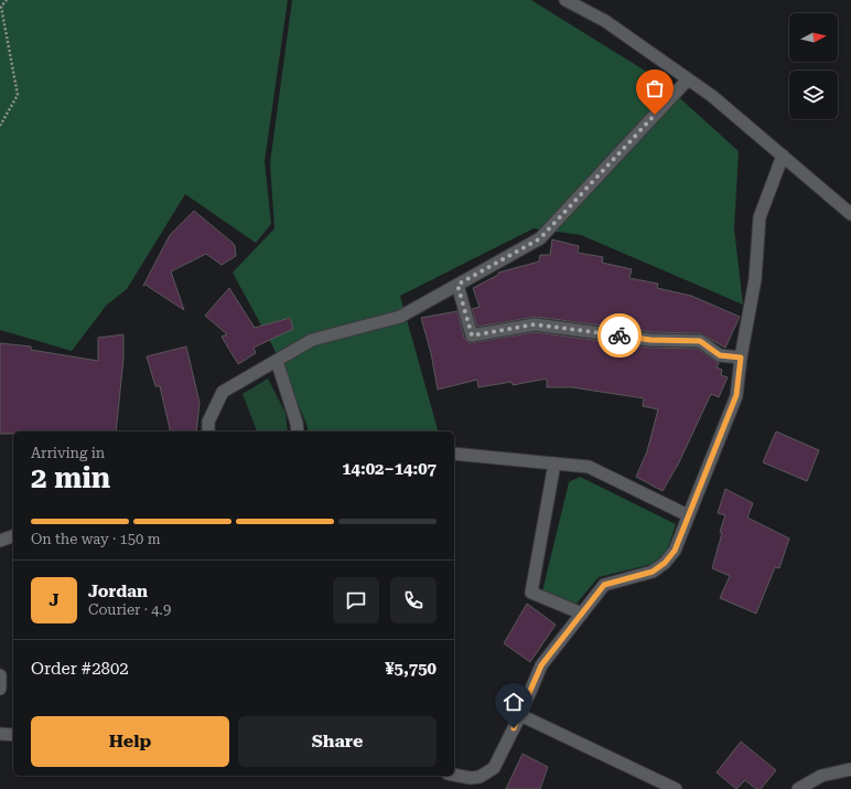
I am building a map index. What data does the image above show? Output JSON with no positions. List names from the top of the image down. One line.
{"north":"right","page":{"heading":["2 min","Arriving in","14:02–14:07"],"panel":["Jordan","Courier · 4.9","Order #2802","¥5,750"],"bar":"On the way · 150 m","round":"J","buttons":["Help","Share"]}}
